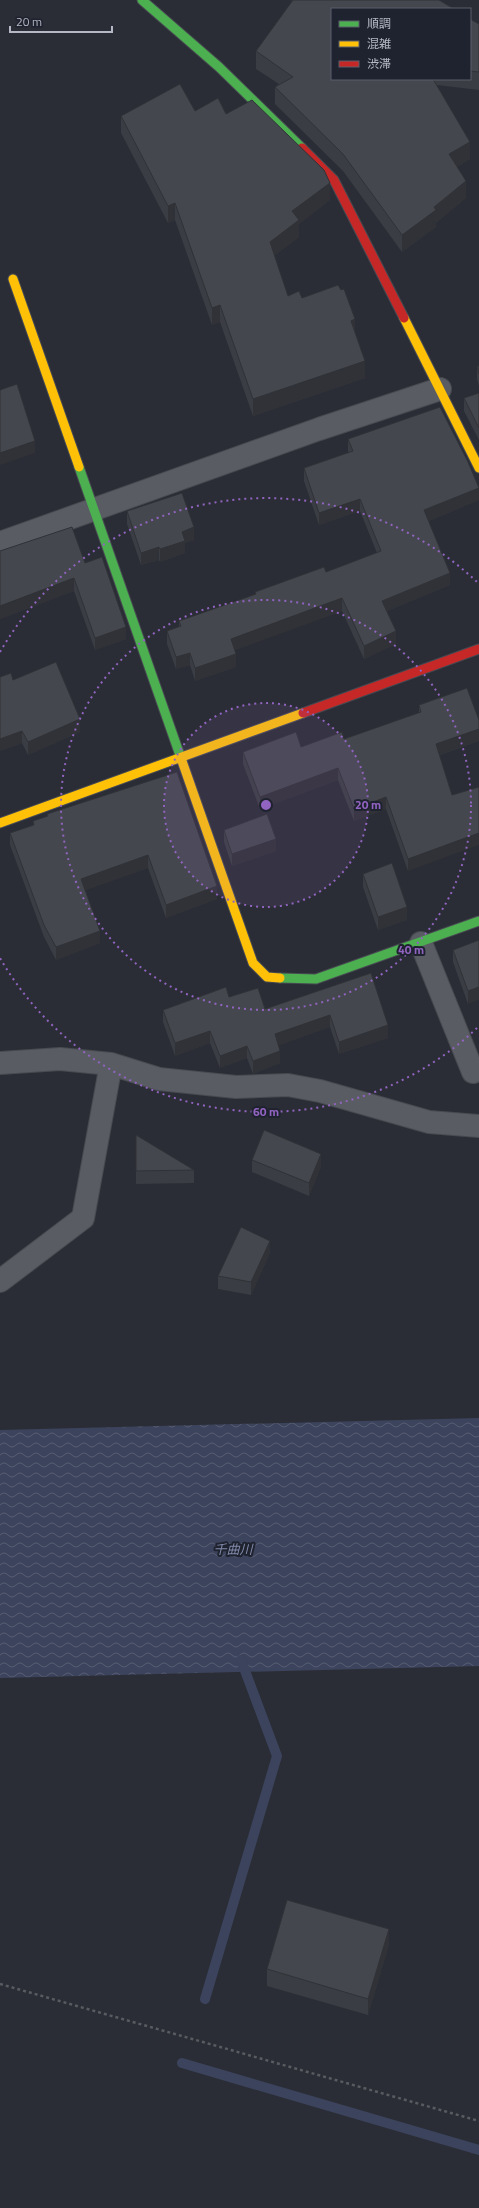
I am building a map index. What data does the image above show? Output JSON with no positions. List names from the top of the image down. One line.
{"water":["千曲川"],"legend":["順調","混雑","渋滞"],"scale_bar":"20 m","rings":["20 m","40 m","60 m"]}
